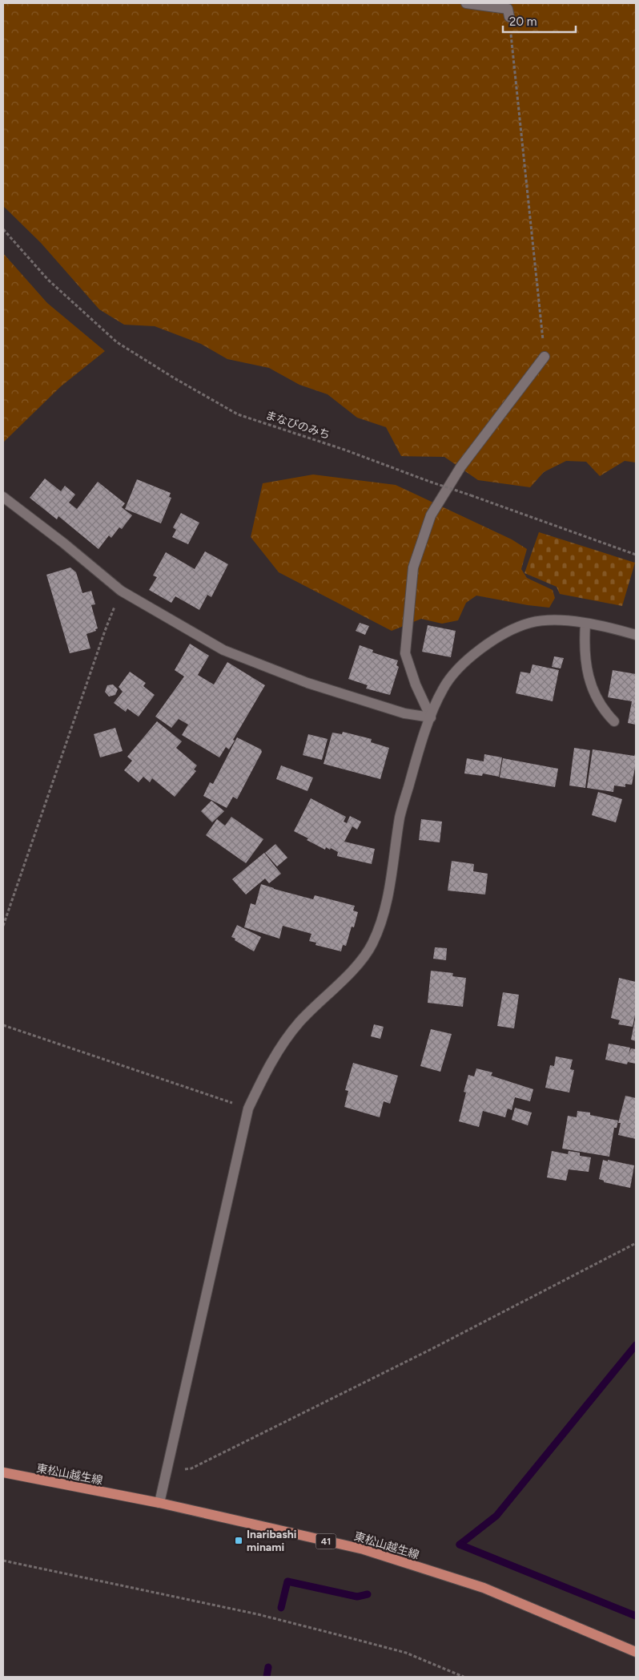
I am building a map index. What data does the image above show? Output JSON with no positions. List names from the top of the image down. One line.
{"streets":{"main road":["東松山越生線","41"],"path":["まなびのみち"]},"places":{"transit":["Inaribashi minami"]},"scale_bar":"20 m"}
